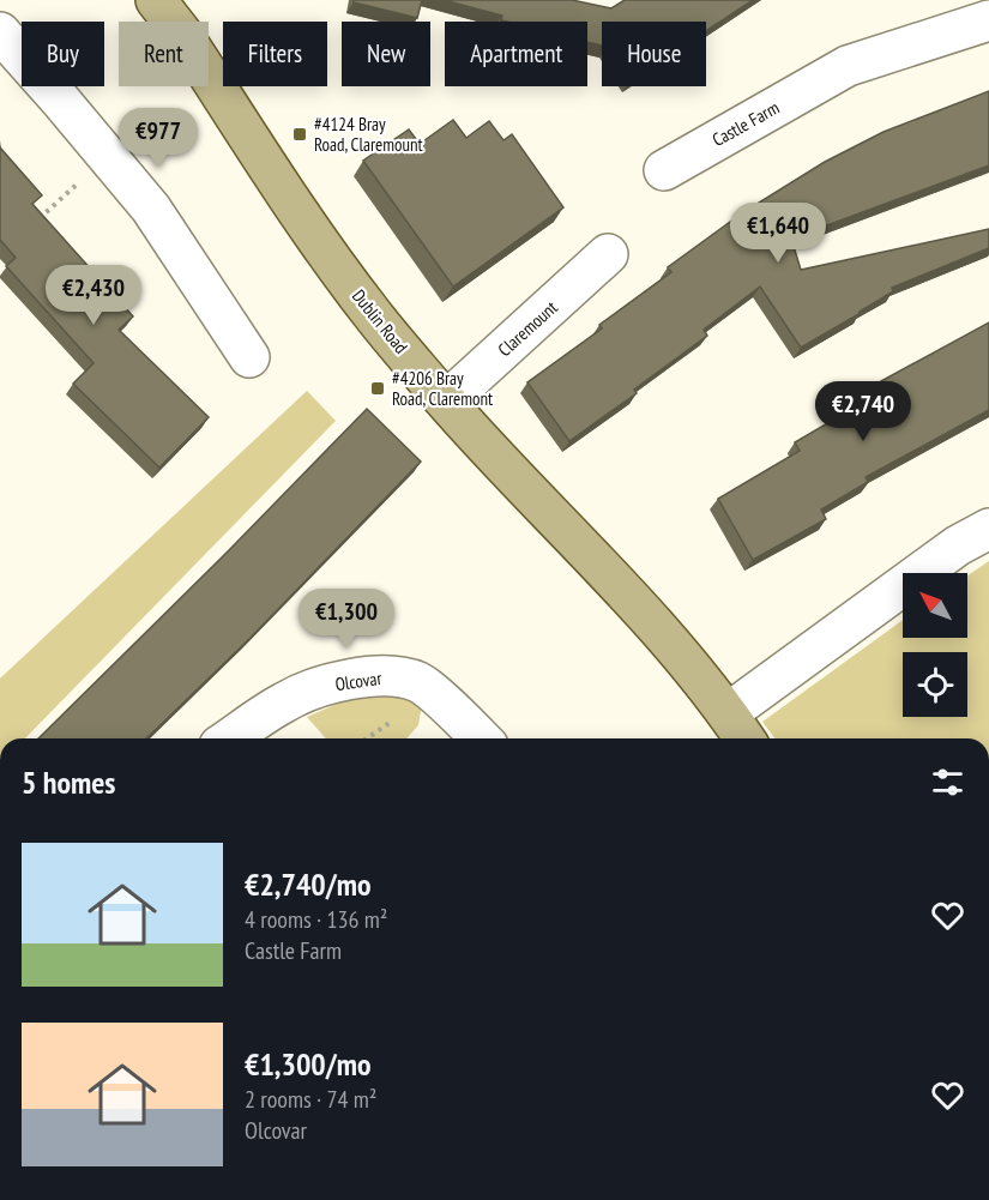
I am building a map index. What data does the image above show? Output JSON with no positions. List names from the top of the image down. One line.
{"streets":{"main road":["Dublin Road"],"street":["Castle Farm","Claremount","Olcovar"]},"crossings":[["Dublin Road","Claremount"]],"places":{"transit":["#4124 Bray Road, Claremount","#4206 Bray Road, Claremont"]},"north":"top left","page":{"chip":["Buy","Rent","Filters","New","Apartment","House"],"price":["€977","€1,640","€2,430","€2,740","€1,300"],"heading":"5 homes","list":[{"name":"€2,740/mo","note":"4 rooms · 136 m² · Castle Farm"},{"name":"€1,300/mo","note":"2 rooms · 74 m² · Olcovar"}]}}
